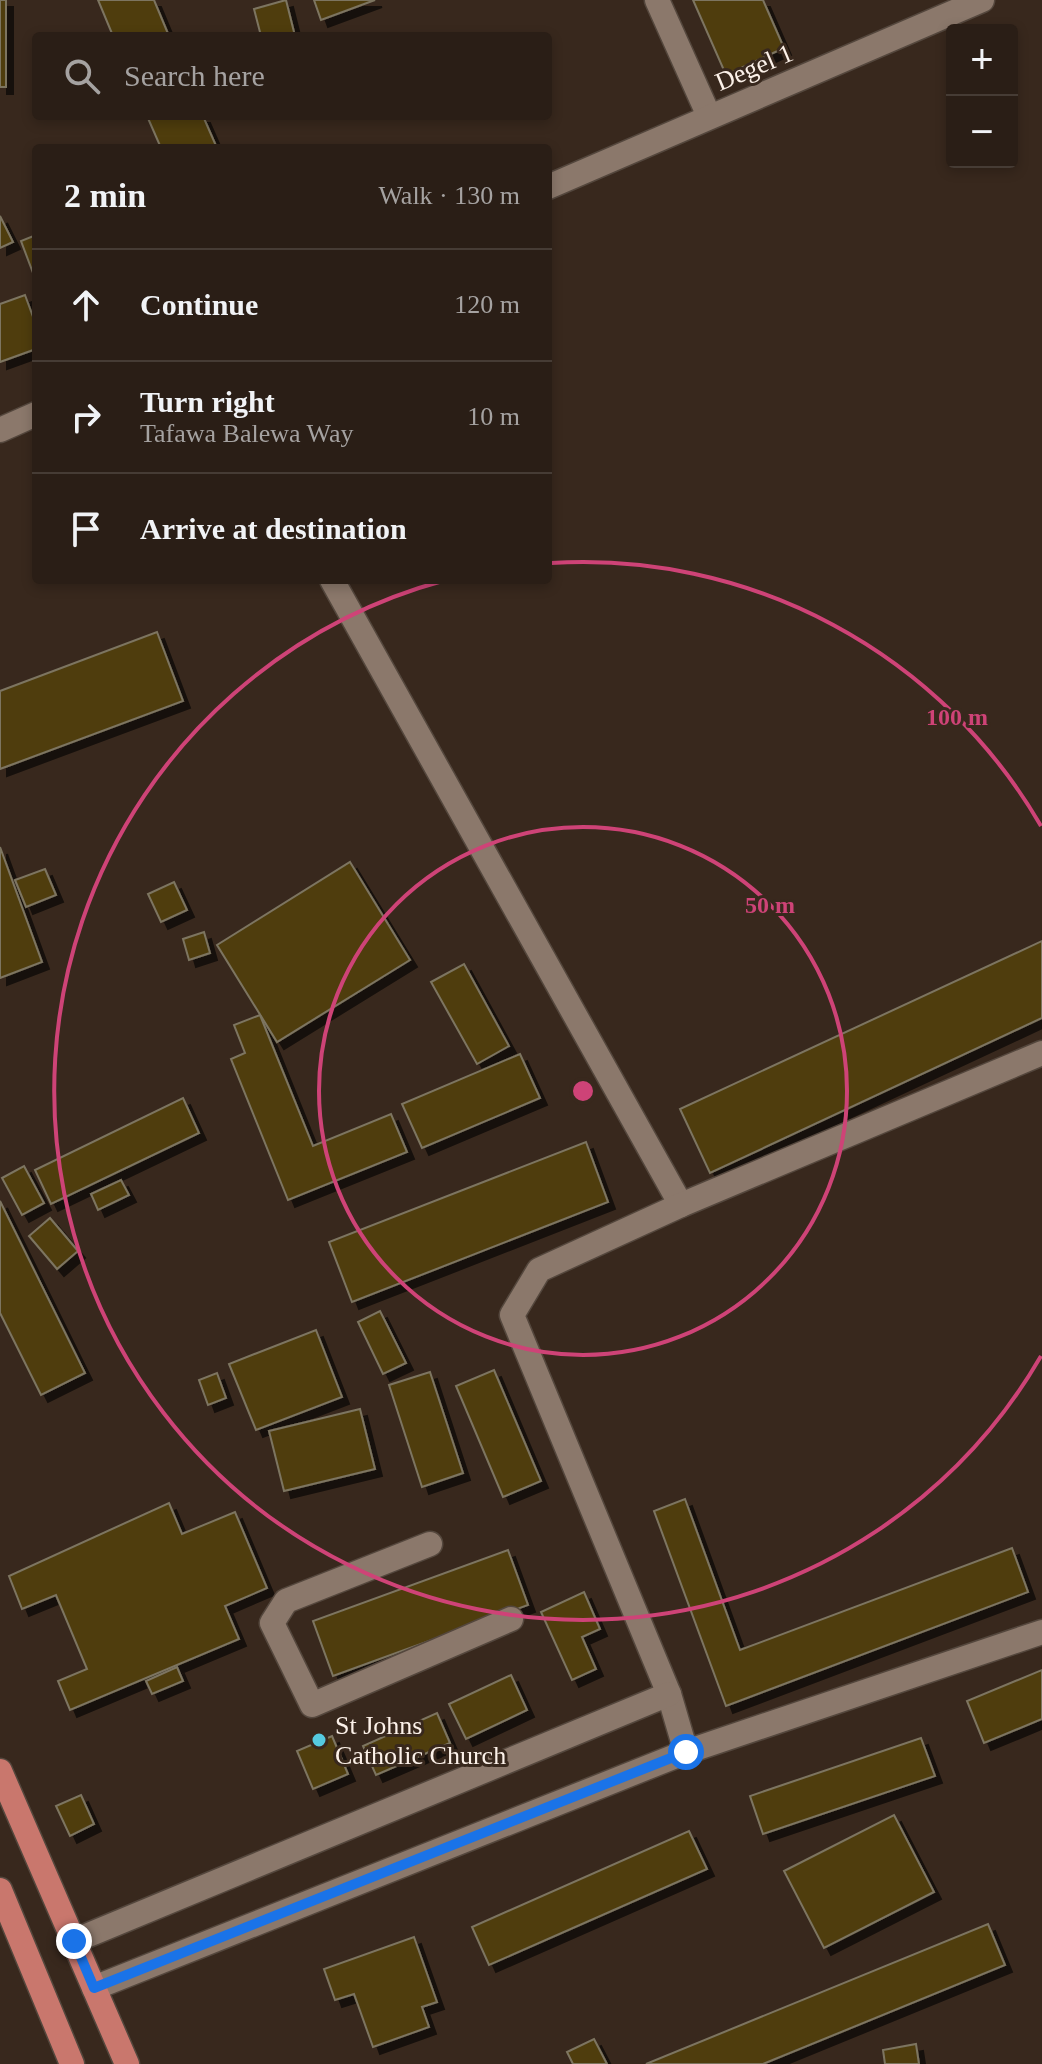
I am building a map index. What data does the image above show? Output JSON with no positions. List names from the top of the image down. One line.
{"streets":{"street":["Degel 1"]},"places":["St Johns Catholic Church"],"page":{"map_buttons":["+","−"],"search":"Search here","heading":["2 min","Walk · 130 m"],"list":[["Continue","120 m"],["Turn right","Tafawa Balewa Way","10 m"],"Arrive at destination"]},"rings":["100 m","50 m"]}
